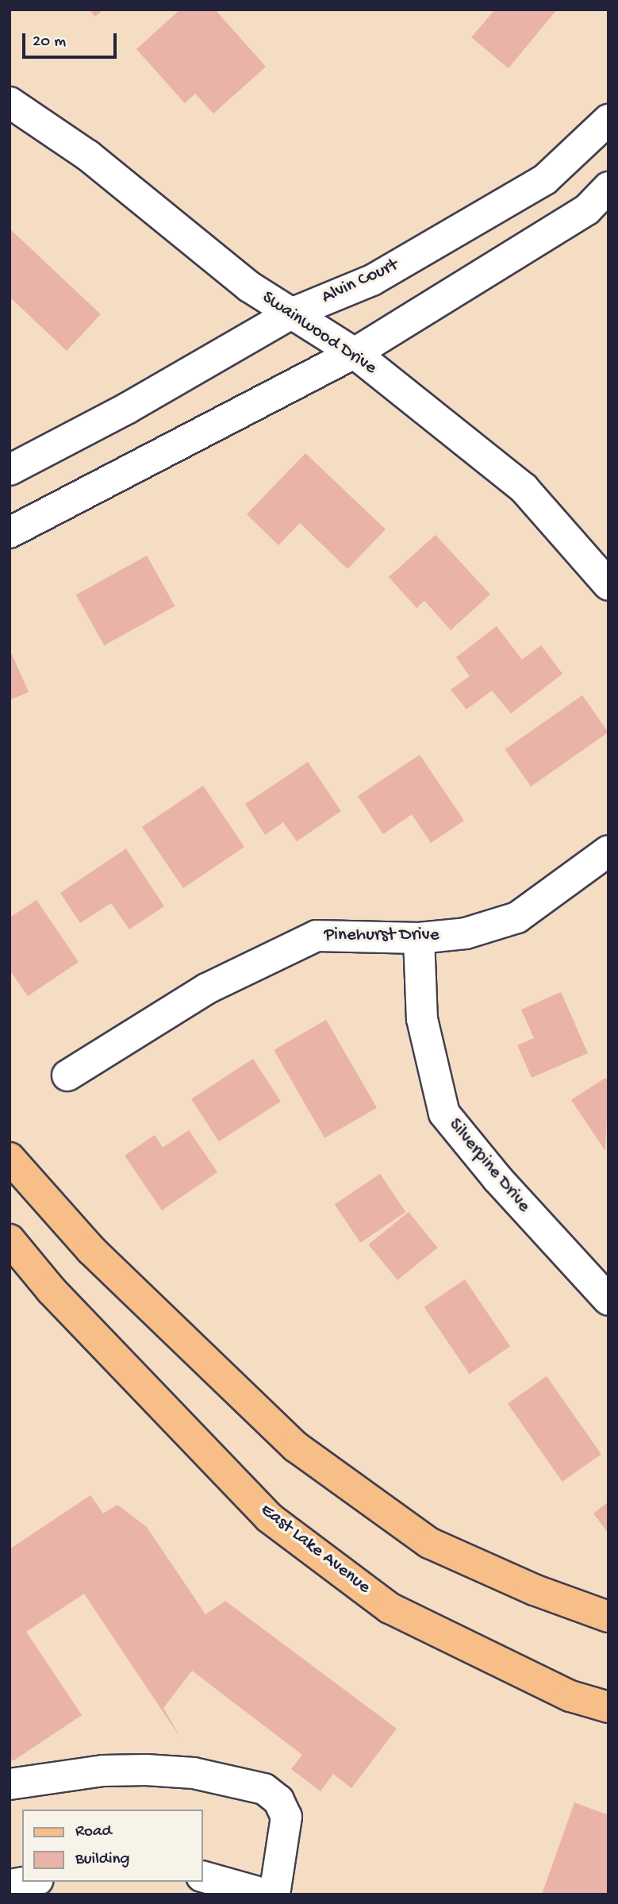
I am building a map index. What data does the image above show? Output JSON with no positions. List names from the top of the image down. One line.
{"streets":{"main road":["East Lake Avenue"],"street":["Alvin Court","Swainwood Drive","Pinehurst Drive","Silverpine Drive"]},"crossings":[["Alvin Court","Swainwood Drive"],["Pinehurst Drive","Silverpine Drive"]],"legend":["Road","Building"],"scale_bar":"20 m"}
